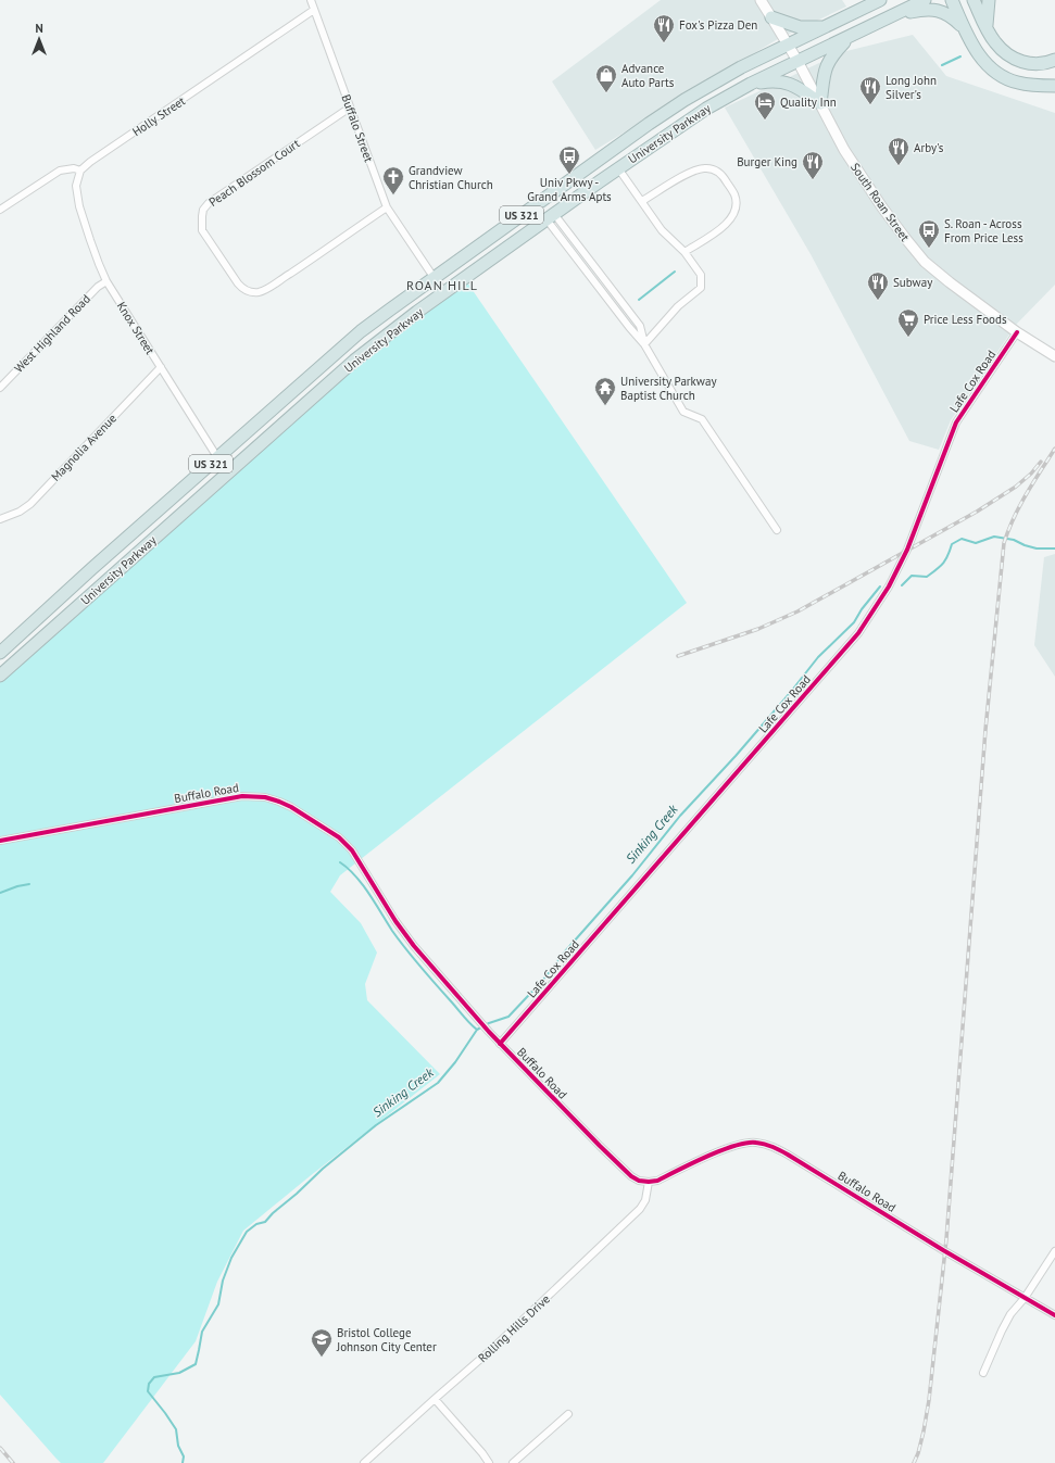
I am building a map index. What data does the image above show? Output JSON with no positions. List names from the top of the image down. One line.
{"streets":{"highway":["University Parkway","US 321"],"main road":["South Roan Street"],"street":["Holly Street","Buffalo Street","Peach Blossom Court","Knox Street","West Highland Road","Lafe Cox Road","Magnolia Avenue","Buffalo Road","Rolling Hills Drive"]},"crossings":[["Holly Street","Buffalo Street"],["Holly Street","Knox Street"],["Buffalo Street","University Parkway"],["Buffalo Street","Peach Blossom Court"],["University Parkway","South Roan Street"],["University Parkway","Knox Street"],["South Roan Street","Lafe Cox Road"],["Knox Street","West Highland Road"],["Knox Street","Magnolia Avenue"],["Lafe Cox Road","Buffalo Road"],["Buffalo Road","Rolling Hills Drive"]],"districts":["ROAN HILL"],"water":["Sinking Creek"],"places":{"restaurant":["Fox's Pizza Den","Long John Silver's","Arby's","Burger King","Subway"],"shop":["Advance Auto Parts"],"hotel":["Quality Inn"],"bus stop":["Univ Pkwy - Grand Arms Apts","S. Roan - Across From Price Less"],"church":["Grandview Christian Church"],"supermarket":["Price Less Foods"],"temple":["University Parkway Baptist Church"],"school or university":["Bristol College Johnson City Center"]},"north":"top"}
